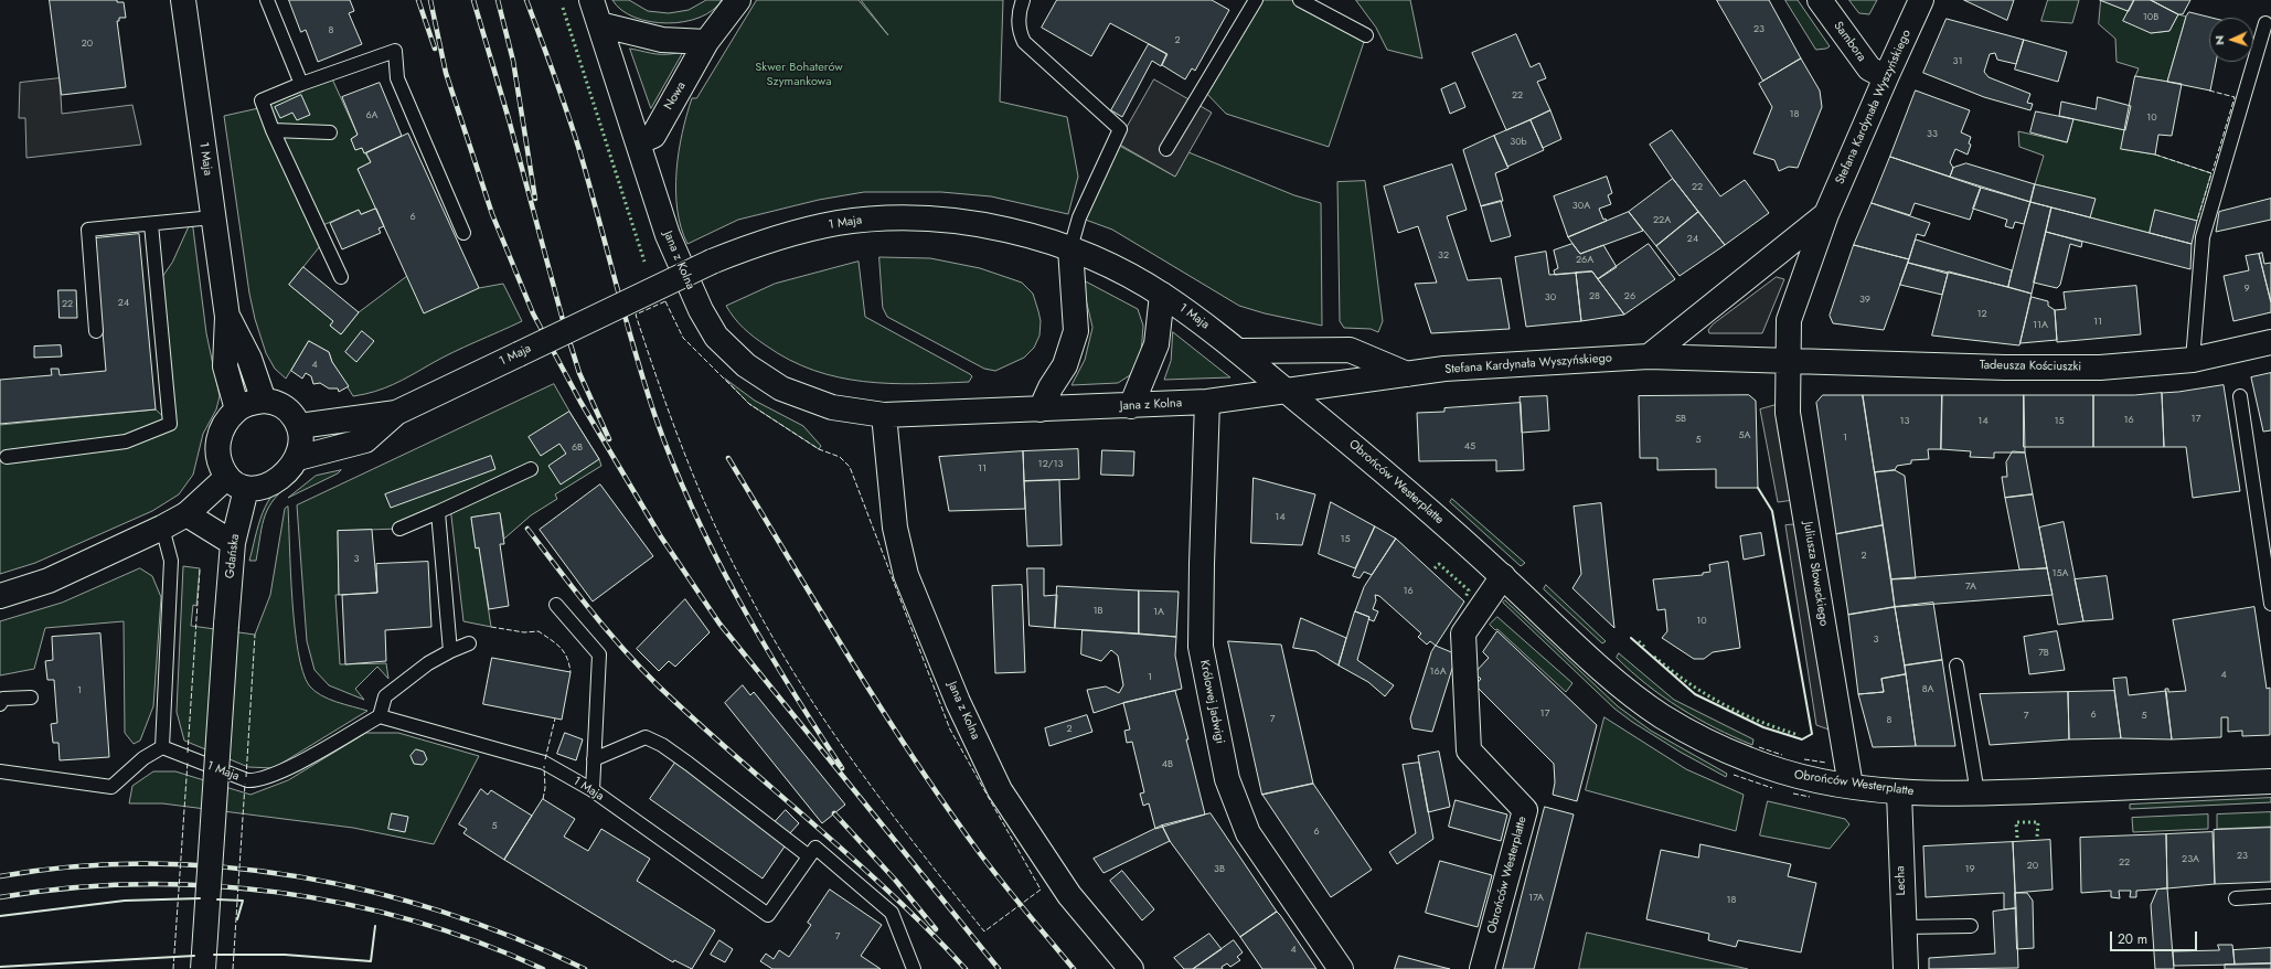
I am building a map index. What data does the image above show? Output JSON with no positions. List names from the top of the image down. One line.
{"streets":{"street":["Sambora","Nowa","Stefana Kardynała Wyszyńskiego","1 Maja","Jana z Kolna","Tadeusza Kościuszki","Obrońców Westerplatte","Gdańska","Juliusza Słowackiego","Królowej Jadwigi","Lecha"]},"crossings":[["Sambora","Stefana Kardynała Wyszyńskiego"],["Nowa","Jana z Kolna"],["Stefana Kardynała Wyszyńskiego","1 Maja"],["Stefana Kardynała Wyszyńskiego","Jana z Kolna"],["Stefana Kardynała Wyszyńskiego","Tadeusza Kościuszki"],["Stefana Kardynała Wyszyńskiego","Obrońców Westerplatte"],["Stefana Kardynała Wyszyńskiego","Juliusza Słowackiego"],["1 Maja","Jana z Kolna"],["1 Maja","Obrońców Westerplatte"],["Jana z Kolna","Obrońców Westerplatte"],["Jana z Kolna","Królowej Jadwigi"],["Tadeusza Kościuszki","Juliusza Słowackiego"],["Obrońców Westerplatte","Juliusza Słowackiego"],["Obrońców Westerplatte","Lecha"]],"parks":["Skwer Bohaterów Szymankowa"],"house_numbers":["10B","23","8","2","20","31","22","18","6A","10","33","30b","22","30A","6","22A","24","32","26A","9","28","26","30","39","24","22","12","11","11A","4","5B","17","16","13","14","15","5A","1","5","45","6B","12/13","11","14","15","2","3","15A","7A","16","1B","1A","10","3","7B","16A","4","1","8A","1","17","6","7","5","7","8","2","4B","5","6","23","23A","22","20","3B","19","17A","18","7","4"],"scale_bar":"20 m","north":"left"}
